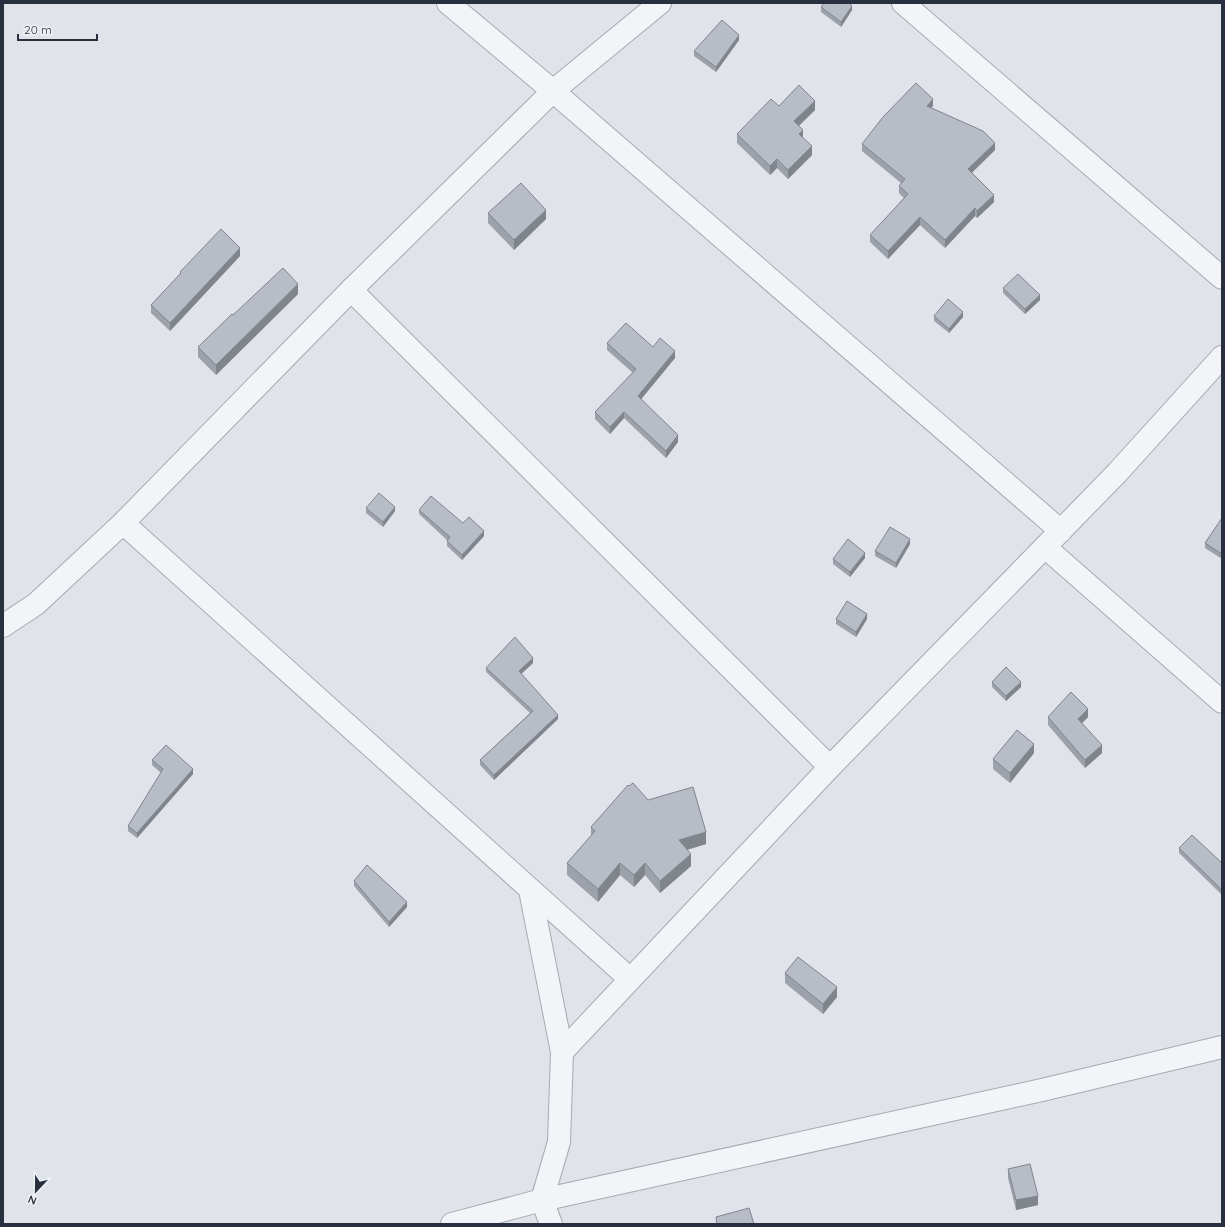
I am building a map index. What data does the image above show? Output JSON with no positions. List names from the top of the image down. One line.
{"scale_bar":"20 m","north":"bottom"}
